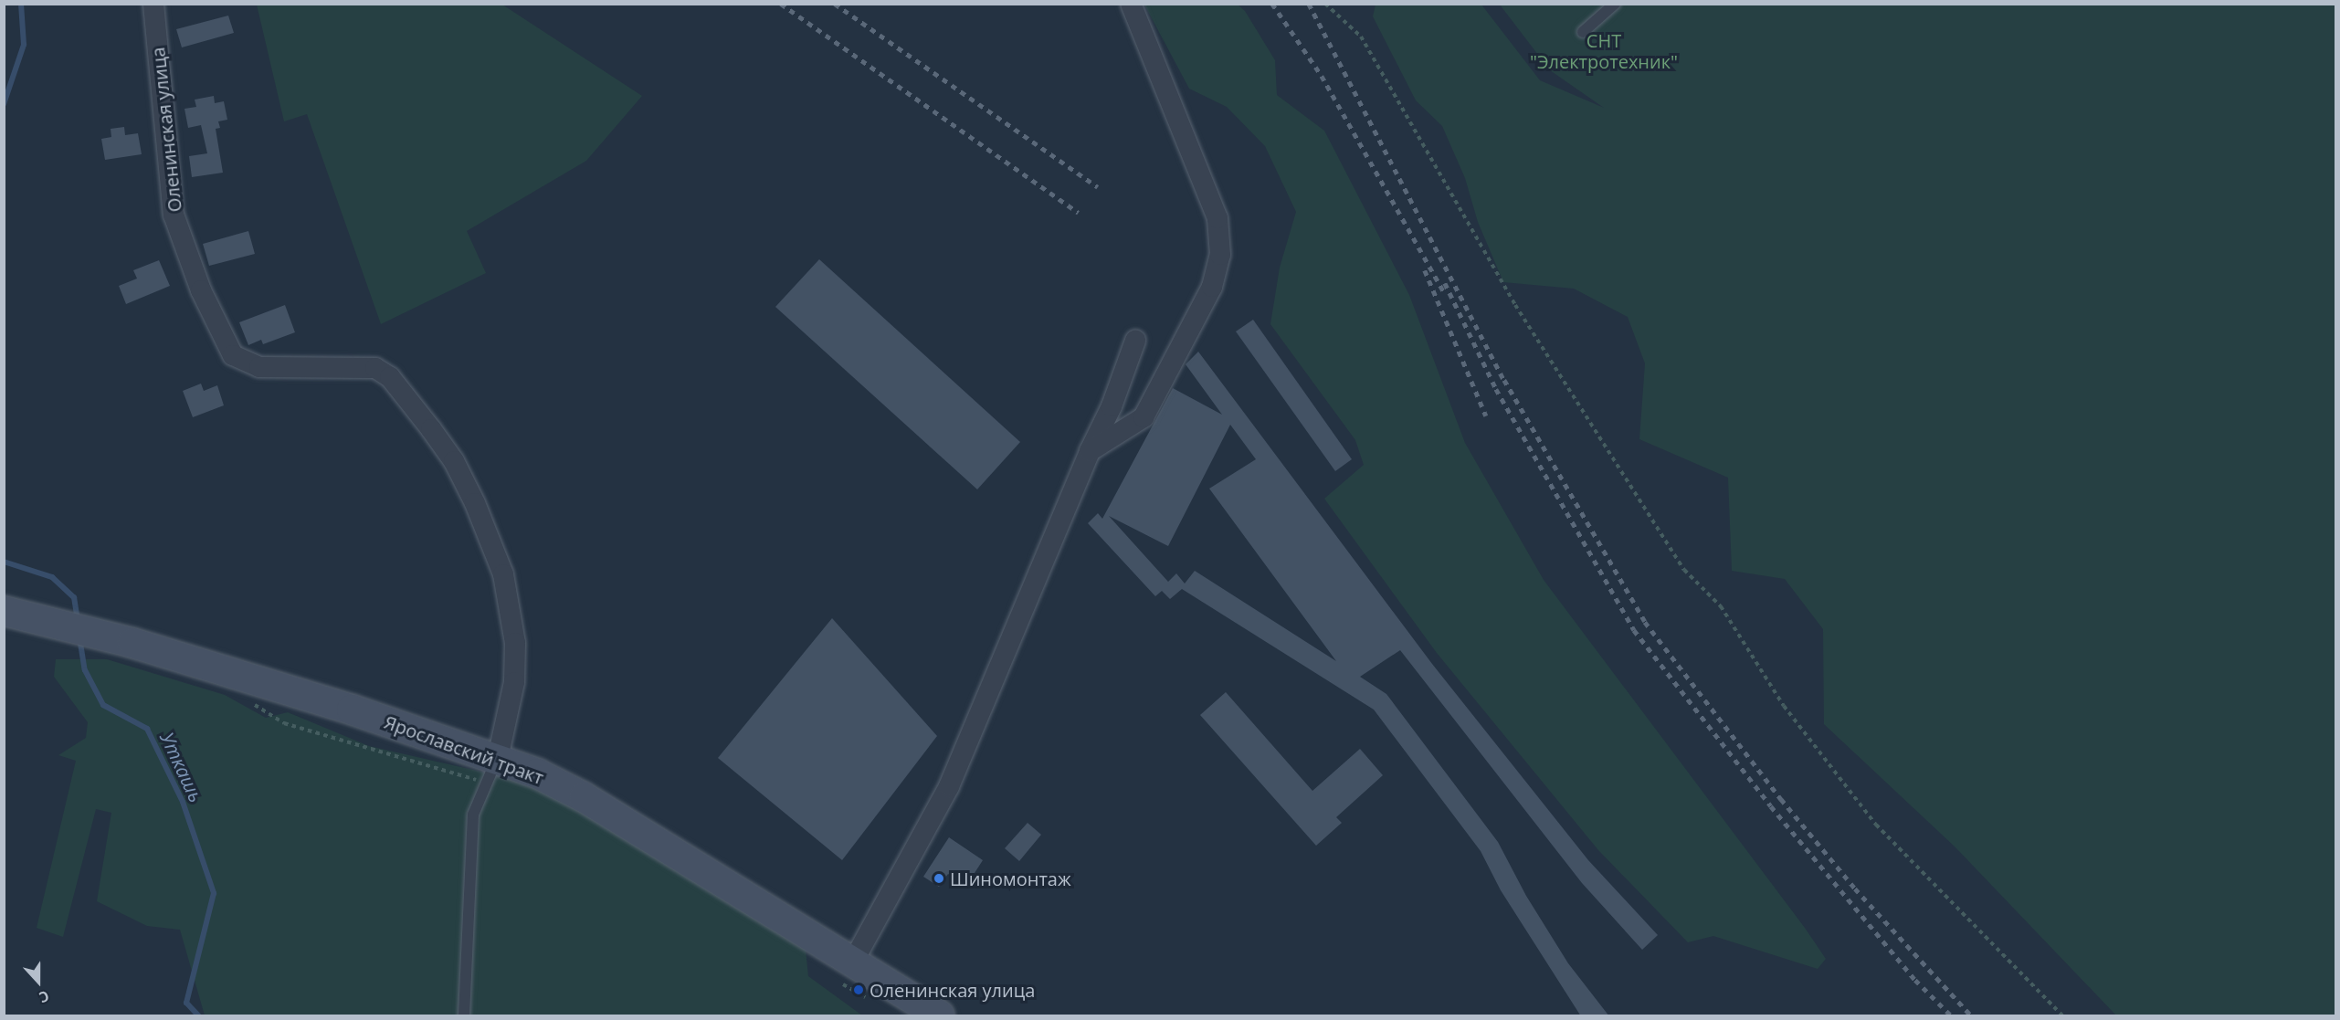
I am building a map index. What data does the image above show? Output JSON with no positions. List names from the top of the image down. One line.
{"streets":{"street":["Оленинская улица","Ярославский тракт"]},"crossings":[["Оленинская улица","Ярославский тракт"]],"water":["Уткашь"],"parks":["СНТ \"Электротехник\""],"places":["Шиномонтаж","Оленинская улица"],"north":"bottom"}
